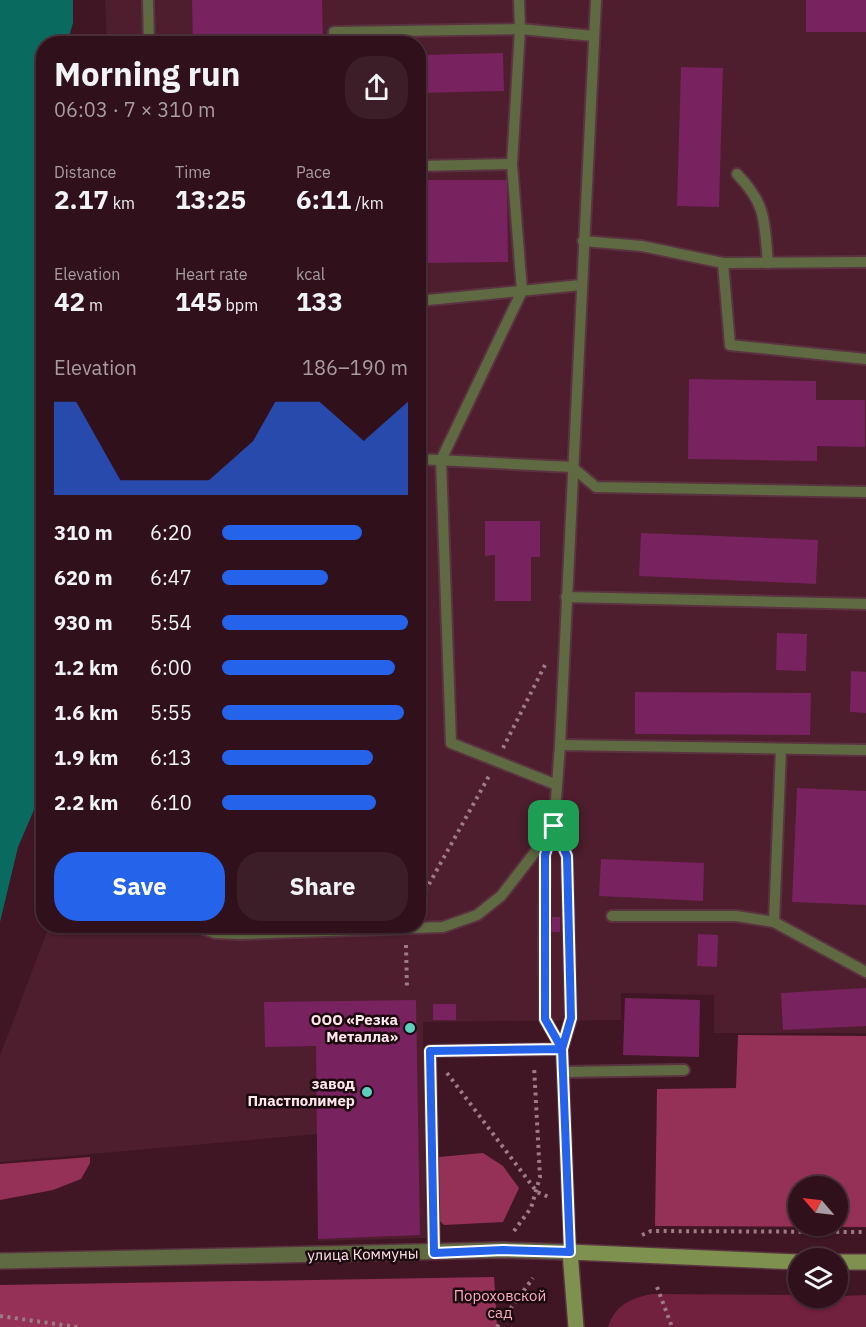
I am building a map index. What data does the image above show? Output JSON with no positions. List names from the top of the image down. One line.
{"streets":{"main road":["улица Коммуны"]},"parks":["Пороховской сад"],"places":["ООО «Резка Металла»","завод Пластполимер"],"north":"top left","page":{"heading":["Morning run","06:03 · 7 × 310 m"],"stats":[["Distance","2.17 km"],["Time","13:25"],["Pace","6:11 /km"],["Elevation","42 m"],["Heart rate","145 bpm"],["kcal","133"]],"chart":["Elevation","186–190 m"],"list":[{"name":"310 m","note":"6:20"},{"name":"620 m","note":"6:47"},{"name":"930 m","note":"5:54"},{"name":"1.2 km","note":"6:00"},{"name":"1.6 km","note":"5:55"},{"name":"1.9 km","note":"6:13"},{"name":"2.2 km","note":"6:10"}],"buttons":["Save","Share"]}}
